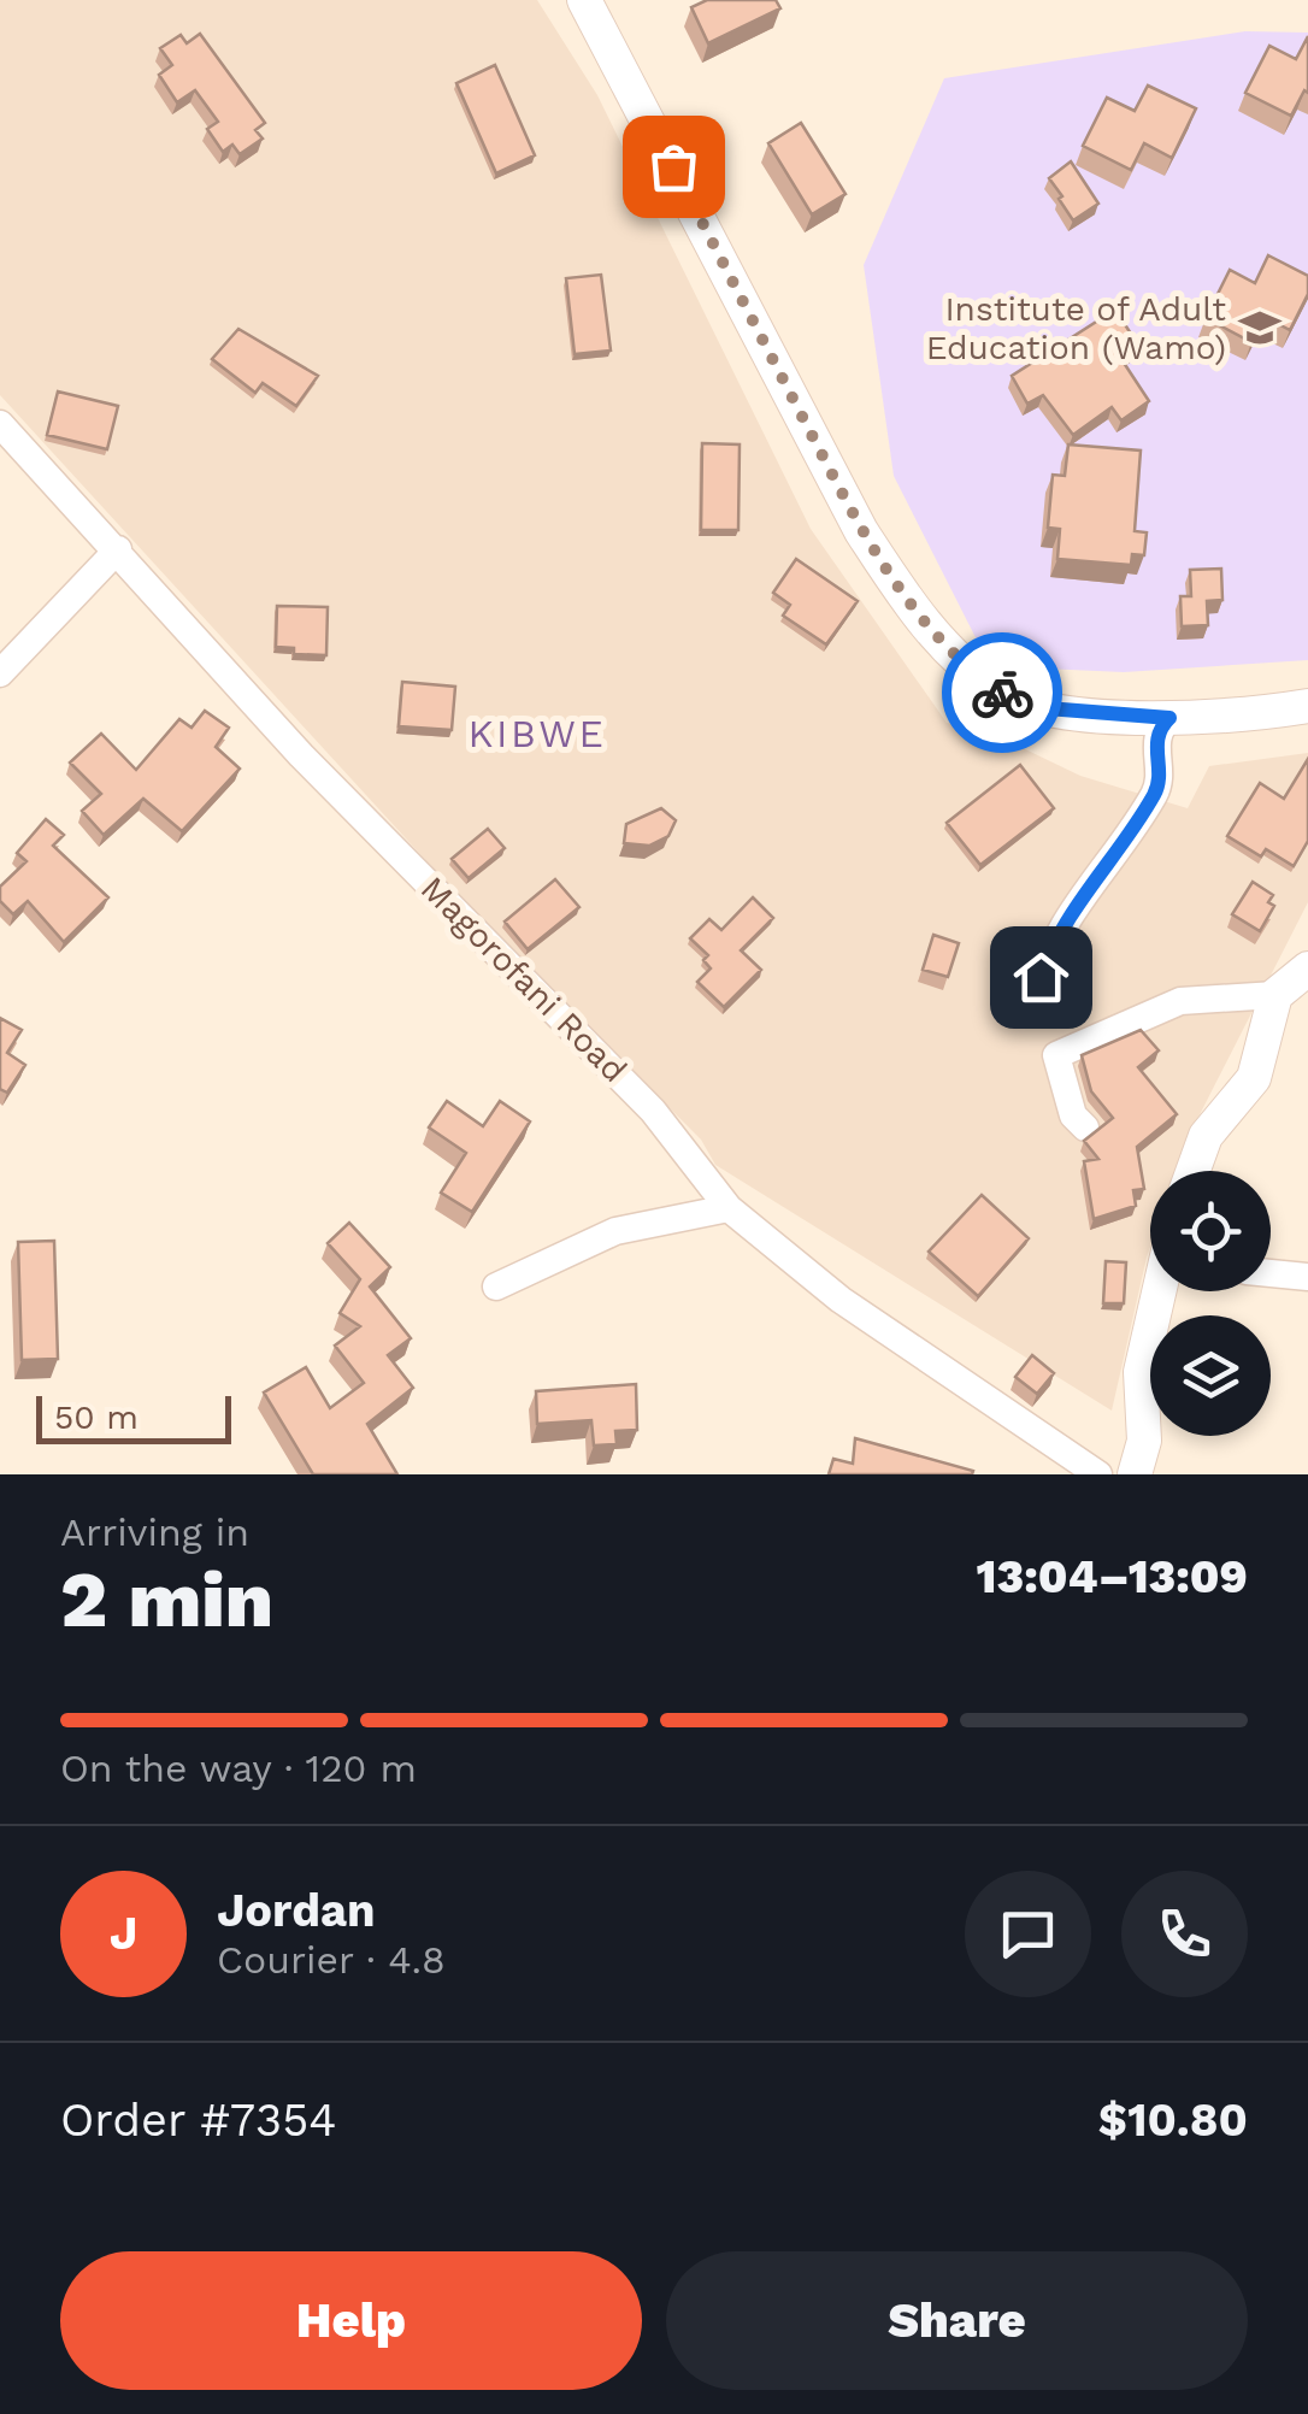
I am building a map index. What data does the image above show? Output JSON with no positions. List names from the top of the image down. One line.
{"streets":{"street":["Magorofani Road"]},"districts":["KIBWE"],"places":{"school or university":["Institute of Adult Education (Wamo)"]},"scale_bar":"50 m","page":{"scale":"50 m","heading":["2 min","Arriving in","13:04–13:09"],"panel":["Jordan","Courier · 4.8","Order #7354","$10.80"],"bar":"On the way · 120 m","round":"J","buttons":["Help","Share"]}}
